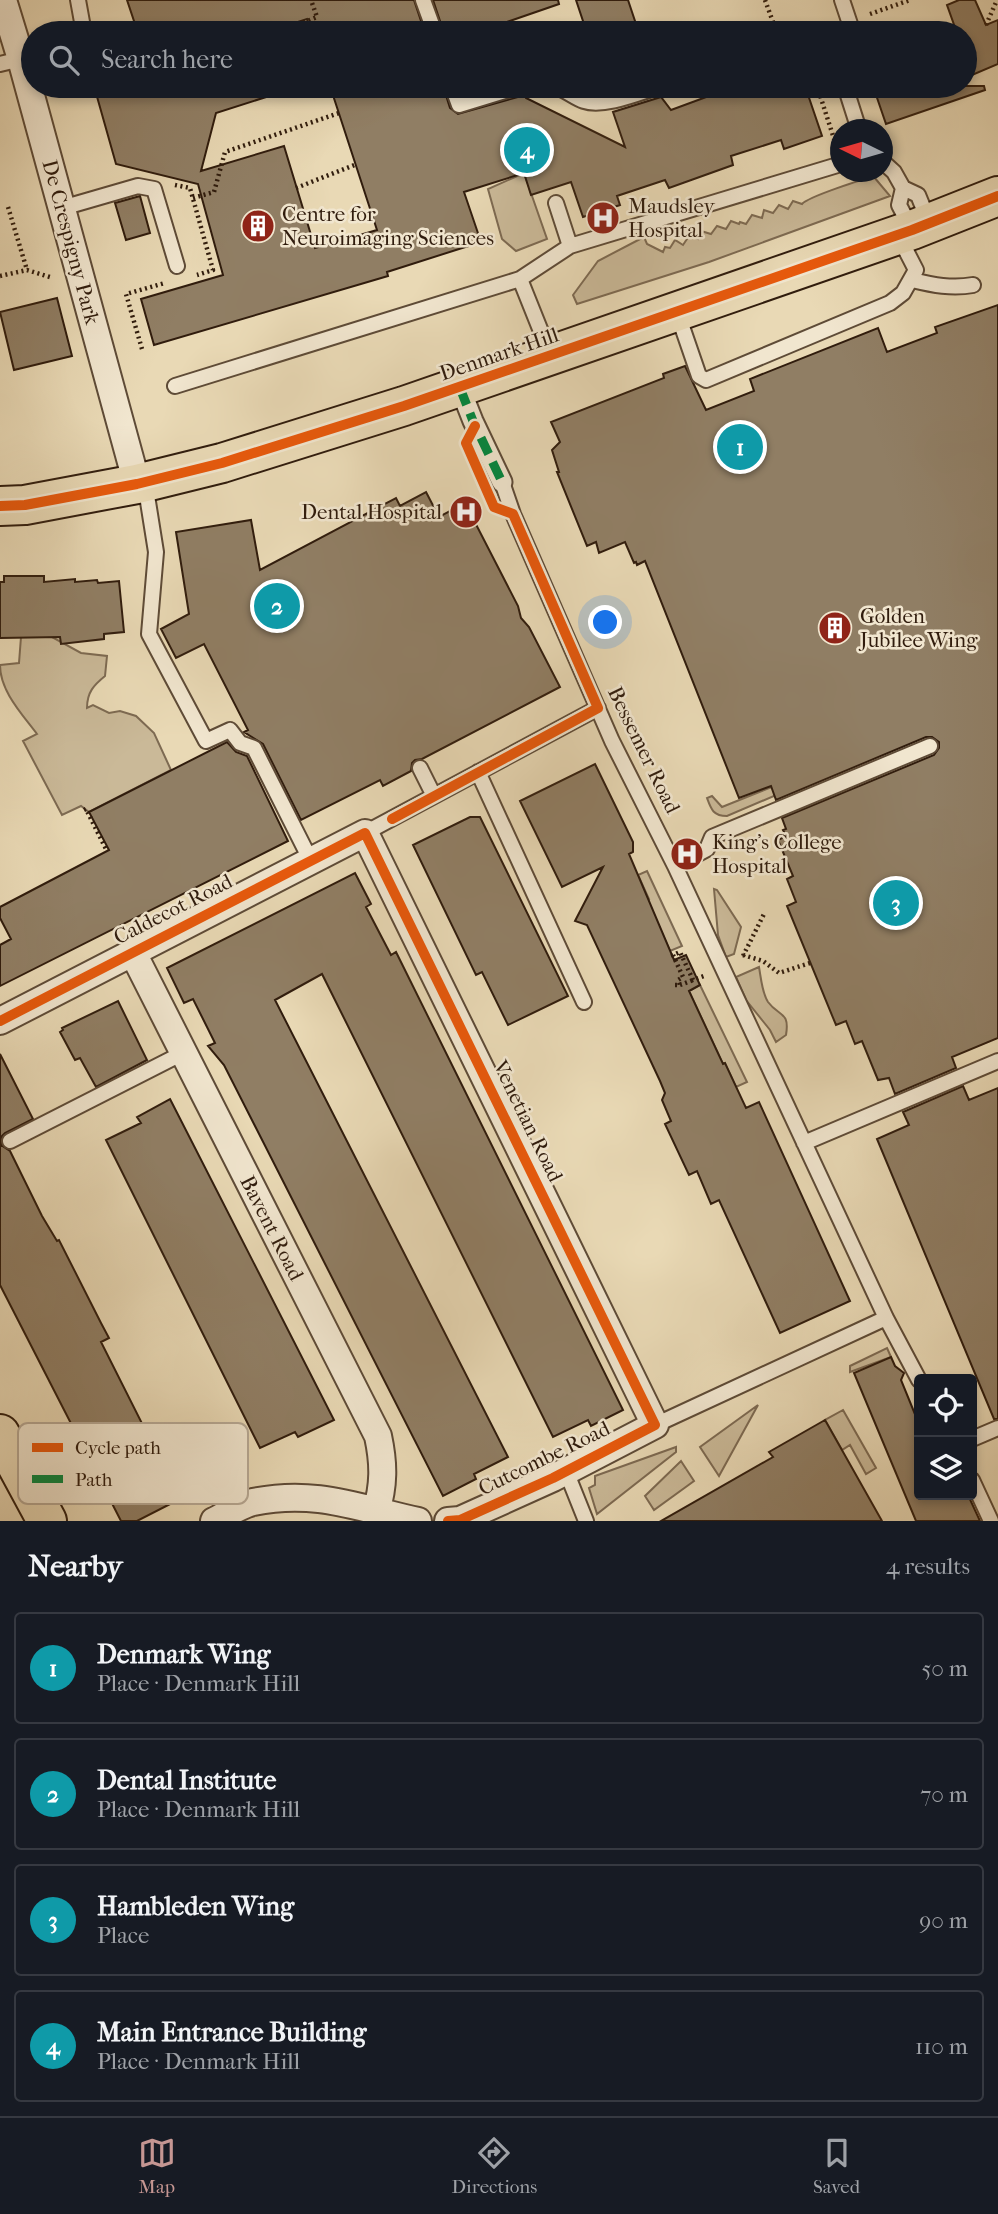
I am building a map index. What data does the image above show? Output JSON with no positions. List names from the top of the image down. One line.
{"streets":{"main road":["Denmark Hill"],"street":["De Crespigny Park","Bessemer Road","Caldecot Road","Venetian Road","Bavent Road","Cutcombe Road"]},"crossings":[["De Crespigny Park","Denmark Hill"],["Denmark Hill","Bessemer Road"],["Bessemer Road","Caldecot Road"],["Bessemer Road","Cutcombe Road"],["Caldecot Road","Venetian Road"],["Caldecot Road","Bavent Road"],["Venetian Road","Cutcombe Road"]],"places":{"hospital":["Maudsley Hospital","Dental Hospital","King's College Hospital"],"building":["Centre for Neuroimaging Sciences","Golden Jubilee Wing"]},"legend":["Cycle path","Path"],"north":"left","page":{"search":"Search here","pins":["4","1","2","3"],"heading":["Nearby","4 results"],"list":[{"mark":"1","name":"Denmark Wing","note":"Place · Denmark Hill","value":"50 m"},{"mark":"2","name":"Dental Institute","note":"Place · Denmark Hill","value":"70 m"},{"mark":"3","name":"Hambleden Wing","note":"Place","value":"90 m"},{"mark":"4","name":"Main Entrance Building","note":"Place · Denmark Hill","value":"110 m"}],"nav":["Map","Directions","Saved"]}}
